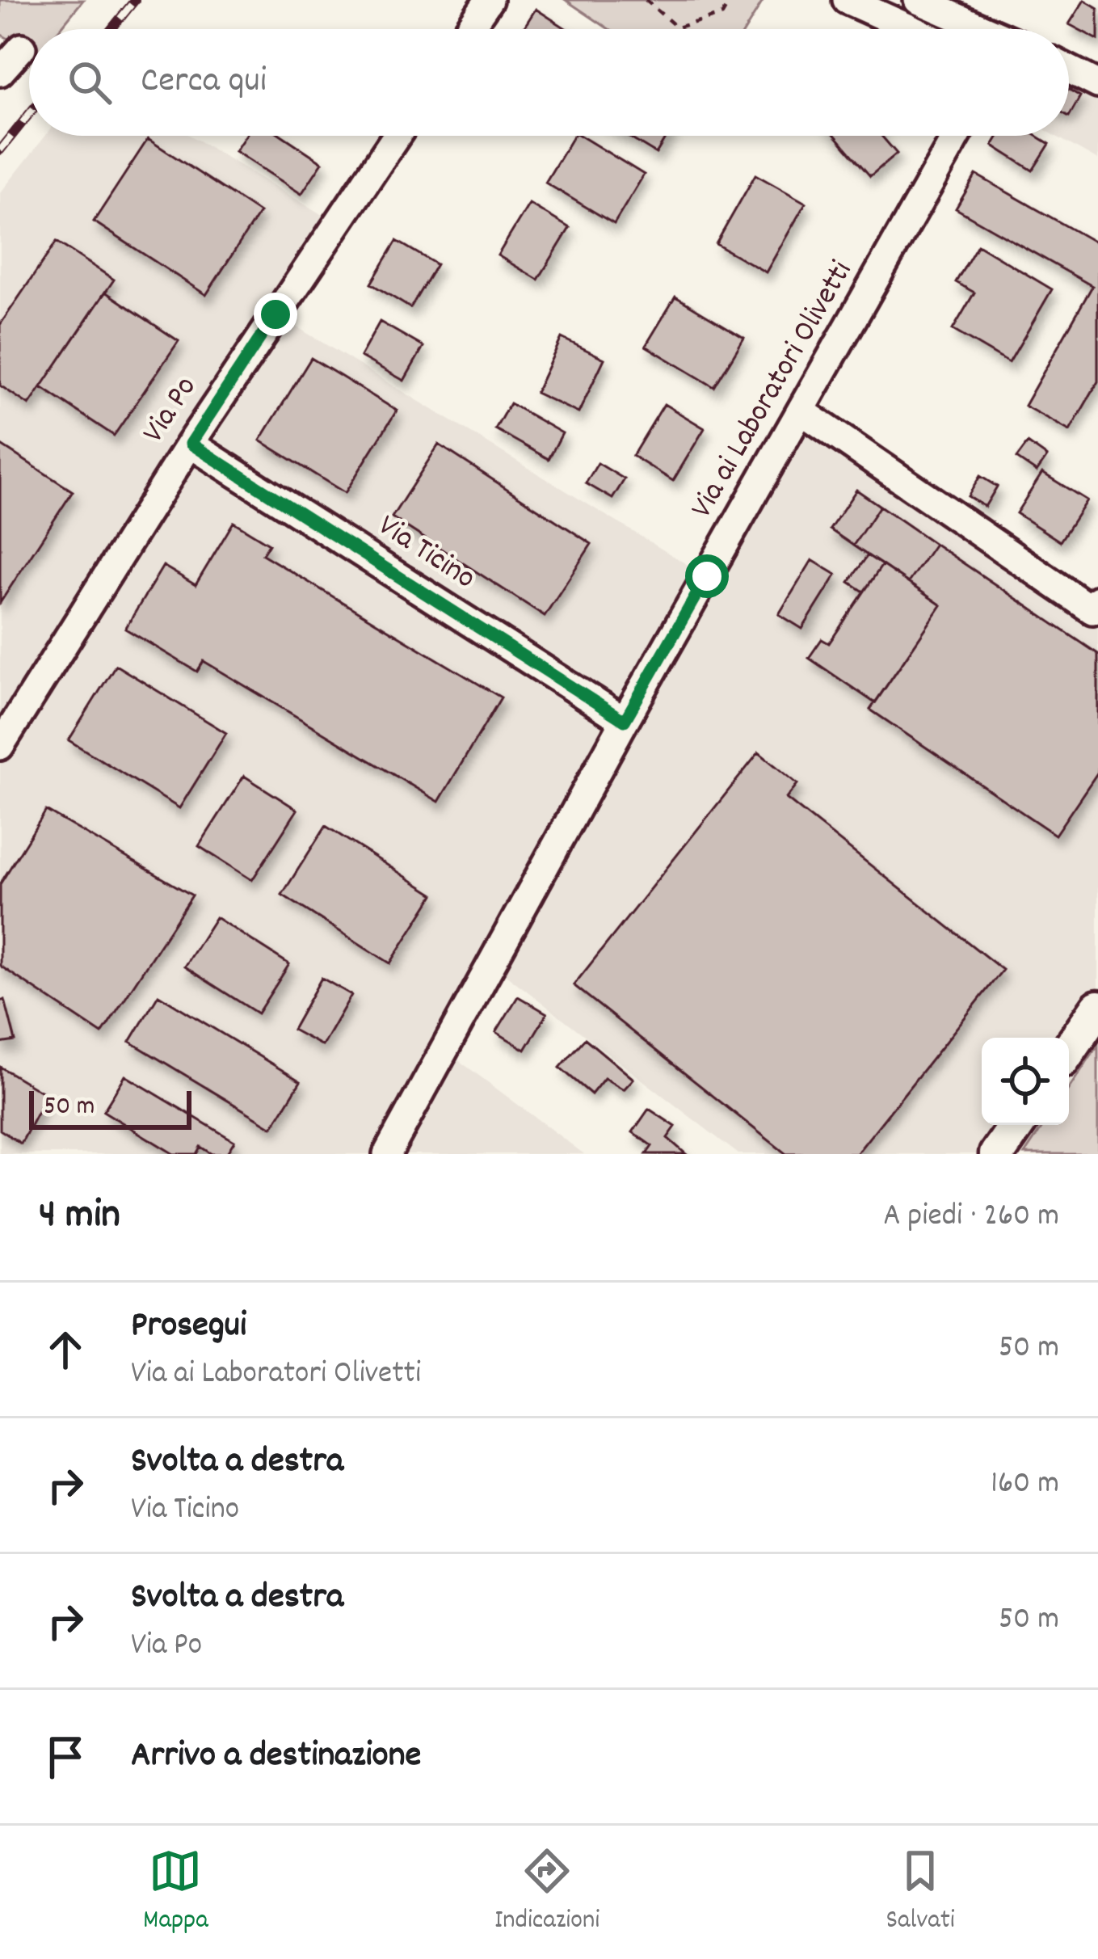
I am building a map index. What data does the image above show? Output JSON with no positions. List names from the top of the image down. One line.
{"streets":{"street":["Via ai Laboratori Olivetti","Via Po","Via Ticino"]},"crossings":[["Via ai Laboratori Olivetti","Via Ticino"],["Via Po","Via Ticino"]],"scale_bar":"50 m","page":{"search":"Cerca qui","scale":"50 m","heading":["4 min","A piedi · 260 m"],"list":[["Prosegui","Via ai Laboratori Olivetti","50 m"],["Svolta a destra","Via Ticino","160 m"],["Svolta a destra","Via Po","50 m"],"Arrivo a destinazione"],"nav":["Mappa","Indicazioni","Salvati"]}}
